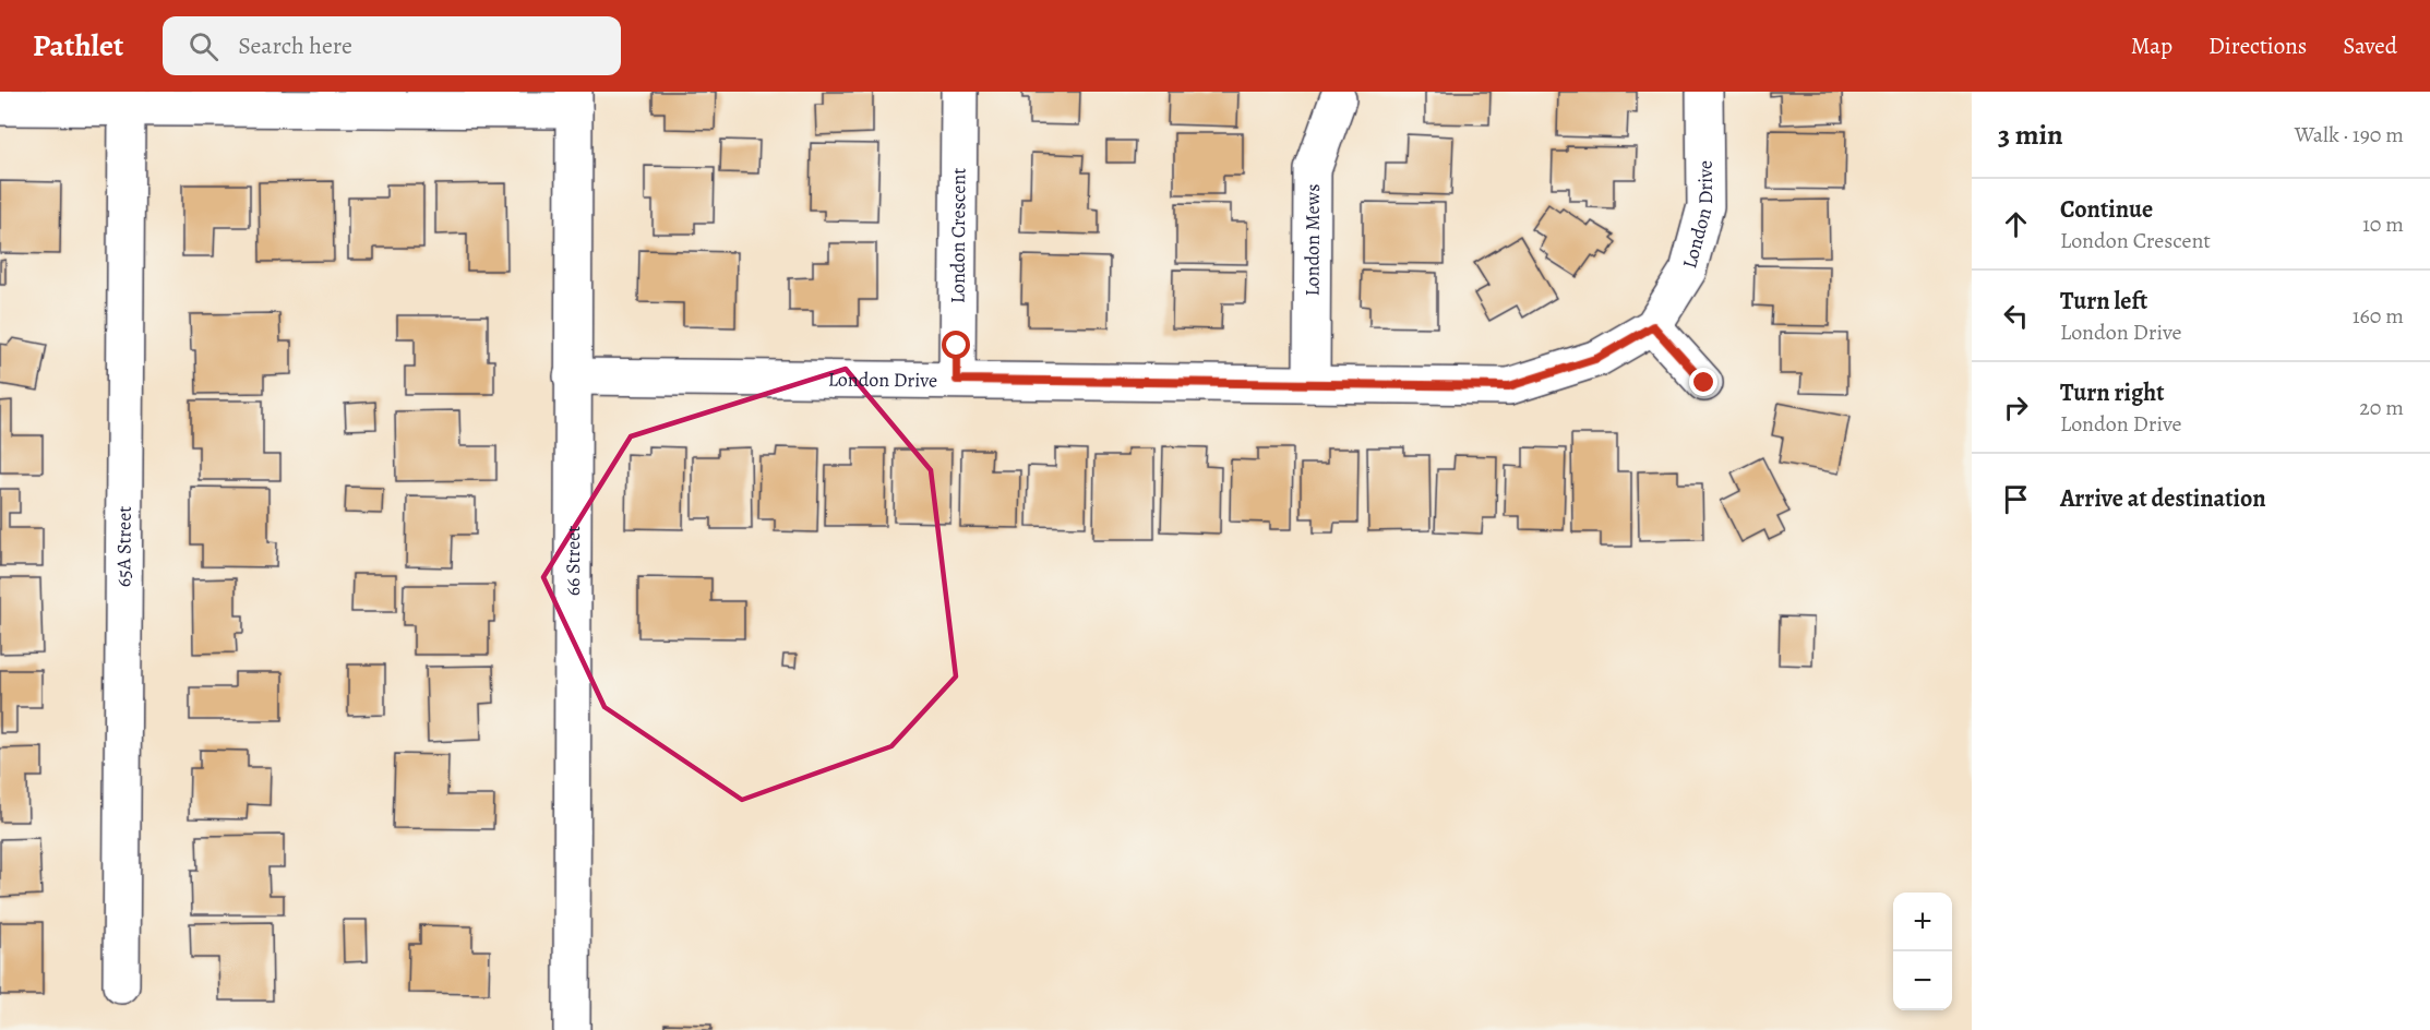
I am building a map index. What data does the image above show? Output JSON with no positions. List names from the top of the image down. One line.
{"streets":{"street":["London Drive","London Crescent","London Mews","65A Street","66 Street"]},"crossings":[["London Drive","London Crescent"],["London Drive","London Mews"],["London Drive","66 Street"]],"page":{"header":"Pathlet","search":"Search here","nav":["Map","Directions","Saved"],"heading":["3 min","Walk · 190 m"],"list":[["Continue","London Crescent","10 m"],["Turn left","London Drive","160 m"],["Turn right","London Drive","20 m"],"Arrive at destination"],"map_buttons":["+","−"]}}
